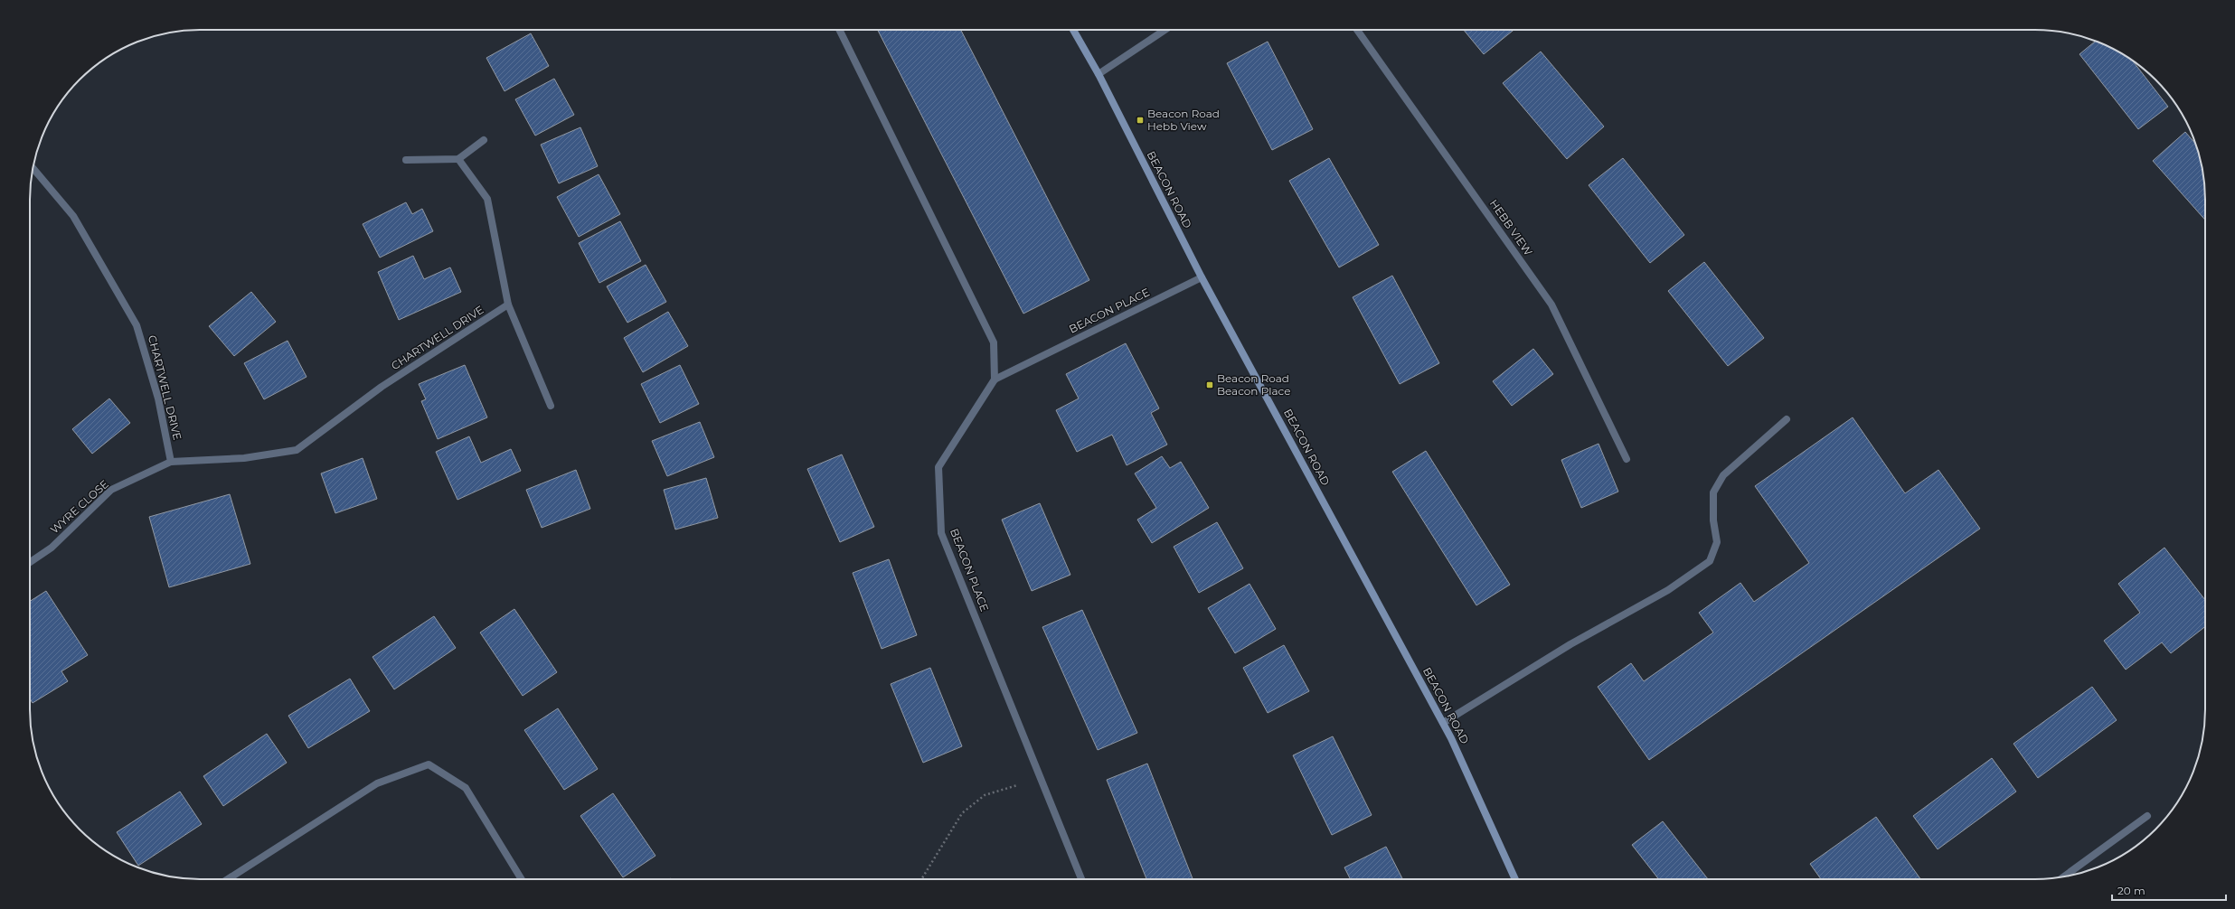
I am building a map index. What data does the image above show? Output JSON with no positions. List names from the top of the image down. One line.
{"streets":{"main road":["BEACON ROAD"],"street":["HEBB VIEW","BEACON PLACE","CHARTWELL DRIVE","WYRE CLOSE"]},"crossings":[["BEACON ROAD","BEACON PLACE"],["CHARTWELL DRIVE","WYRE CLOSE"]],"places":{"transit":["Beacon Road Hebb View","Beacon Road Beacon Place"]},"scale_bar":"20 m"}
